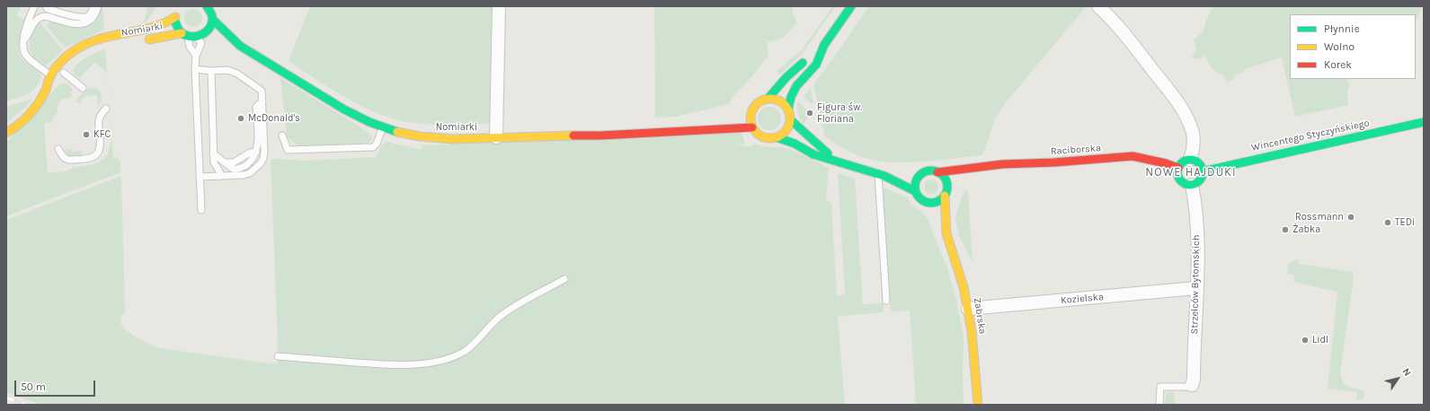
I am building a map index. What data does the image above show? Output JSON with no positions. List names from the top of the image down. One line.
{"streets":{"main road":["Nomiarki","Wincentego Styczyńskiego","Raciborska","Zabrska"],"street":["Strzelców Bytomskich","Kozielska"]},"crossings":[["Wincentego Styczyńskiego","Raciborska"],["Wincentego Styczyńskiego","Strzelców Bytomskich"],["Raciborska","Strzelców Bytomskich"],["Raciborska","Zabrska"],["Strzelców Bytomskich","Kozielska"],["Kozielska","Zabrska"]],"districts":["NOWE HAJDUKI"],"places":["Figura św. Floriana","McDonald's","KFC","Rossmann","TEDi","Żabka","Lidl"],"legend":["Płynnie","Wolno","Korek"],"scale_bar":"50 m","north":"top right"}
